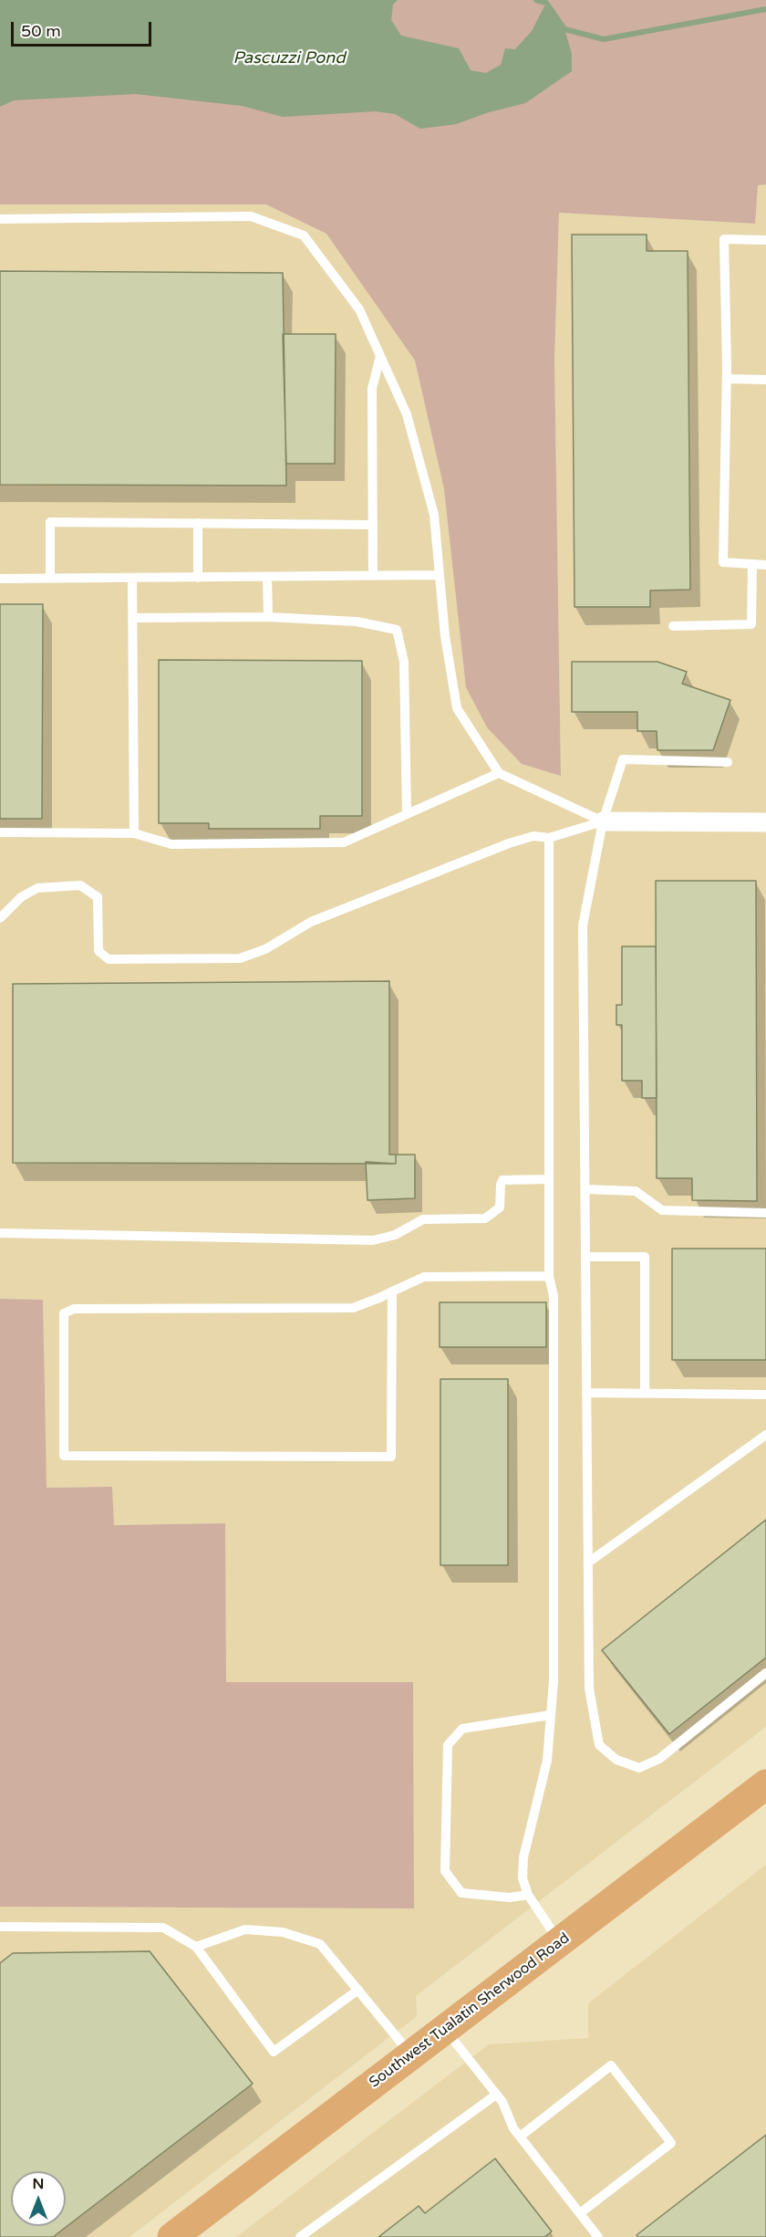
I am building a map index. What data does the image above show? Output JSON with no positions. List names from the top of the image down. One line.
{"streets":{"highway":["Southwest Tualatin Sherwood Road"]},"water":["Pascuzzi Pond"],"scale_bar":"50 m","north":"top"}
